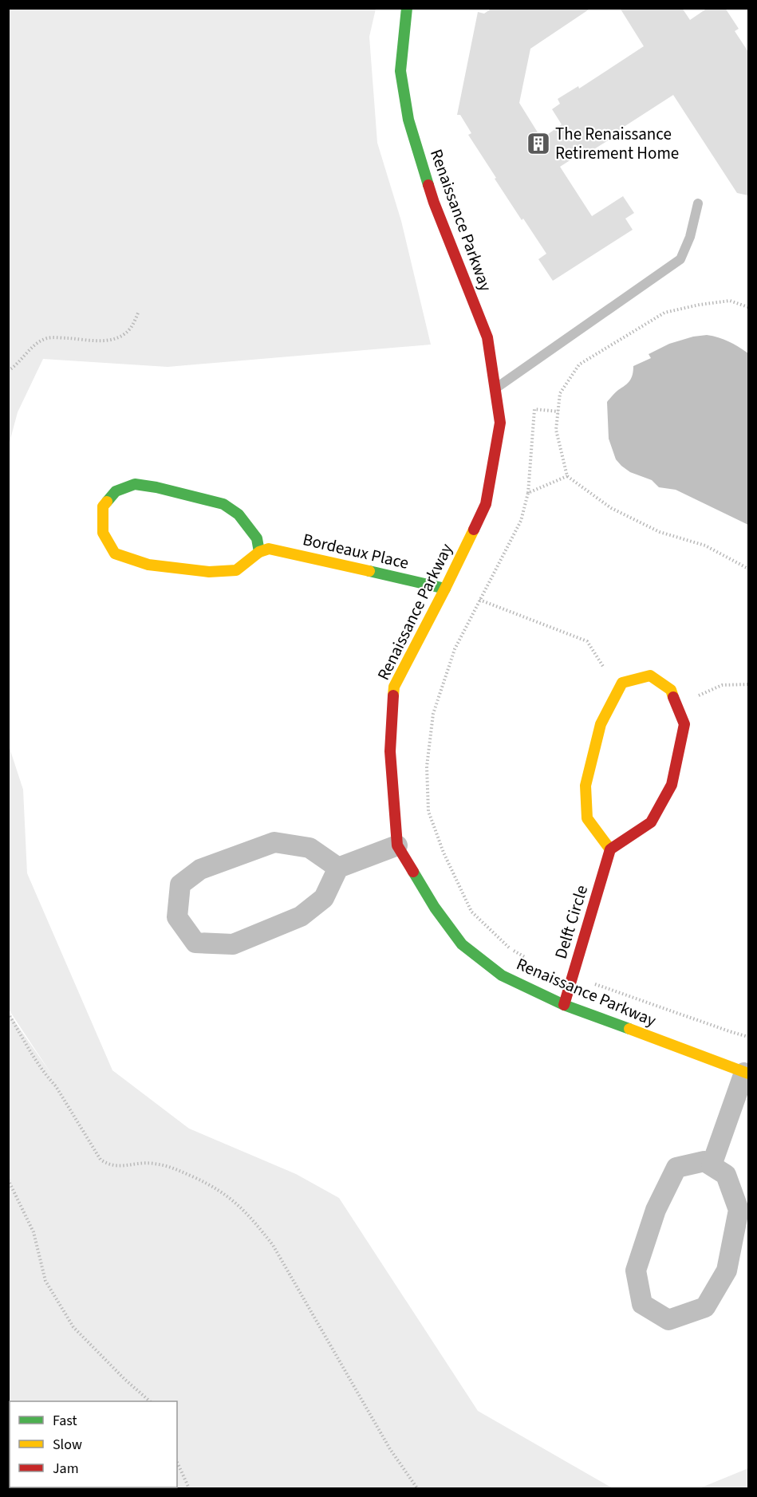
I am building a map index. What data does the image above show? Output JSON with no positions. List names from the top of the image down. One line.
{"streets":{"street":["Renaissance Parkway","Bordeaux Place","Delft Circle"]},"crossings":[["Renaissance Parkway","Bordeaux Place"],["Renaissance Parkway","Delft Circle"]],"places":{"building":["The Renaissance Retirement Home"]},"legend":["Fast","Slow","Jam"]}
